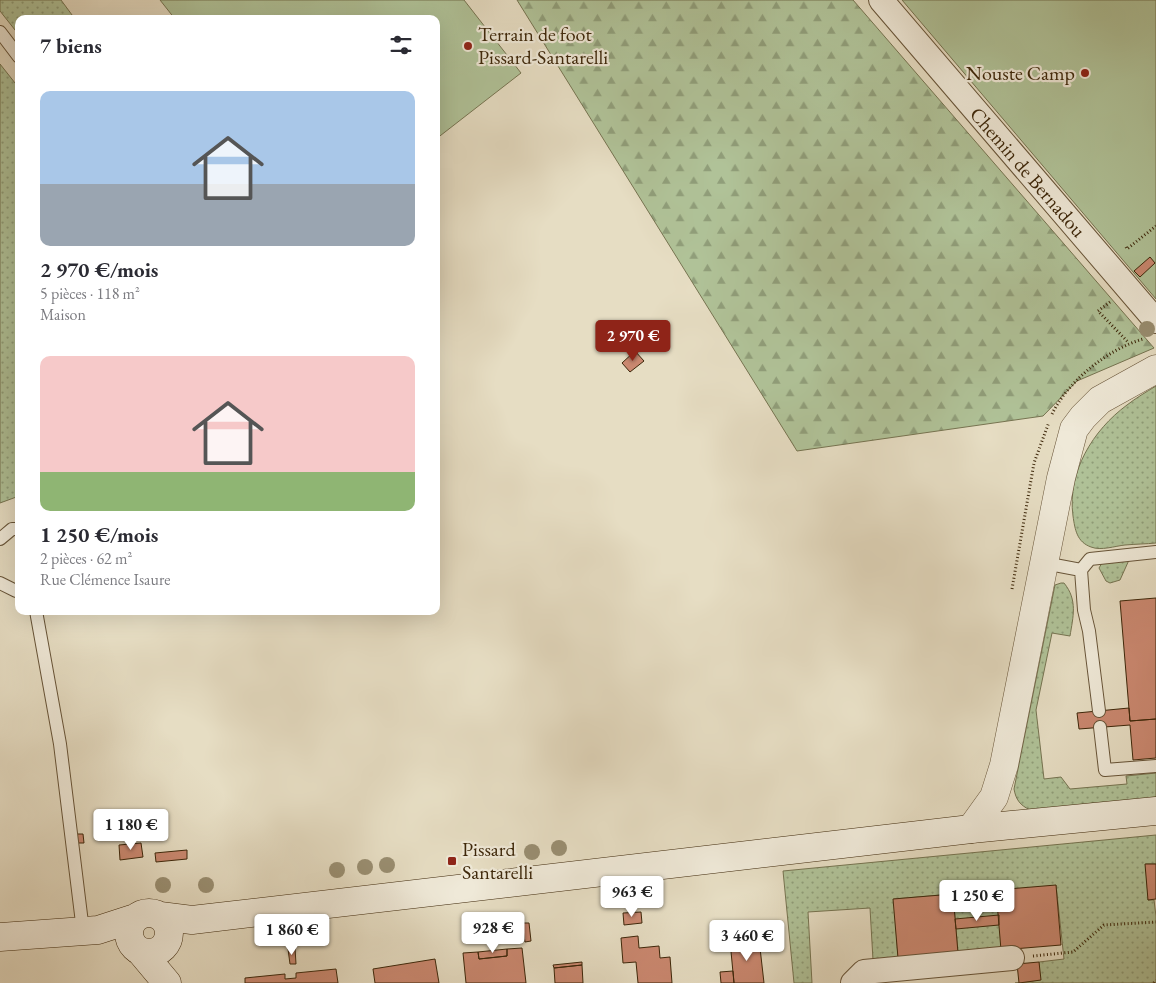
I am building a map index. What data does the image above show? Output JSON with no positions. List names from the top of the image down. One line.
{"streets":{"street":["Chemin de Bernadou"]},"places":{"other":["Terrain de foot Pissard-Santarelli","Nouste Camp"],"transit":["Pissard Santarelli"]},"page":{"heading":"7 biens","list":[{"name":"2 970 €/mois","note":"5 pièces · 118 m² · Maison"},{"name":"1 250 €/mois","note":"2 pièces · 62 m² · Rue Clémence Isaure"}],"price":["2 970 €","1 180 €","963 €","1 250 €","928 €","1 860 €","3 460 €"]}}
